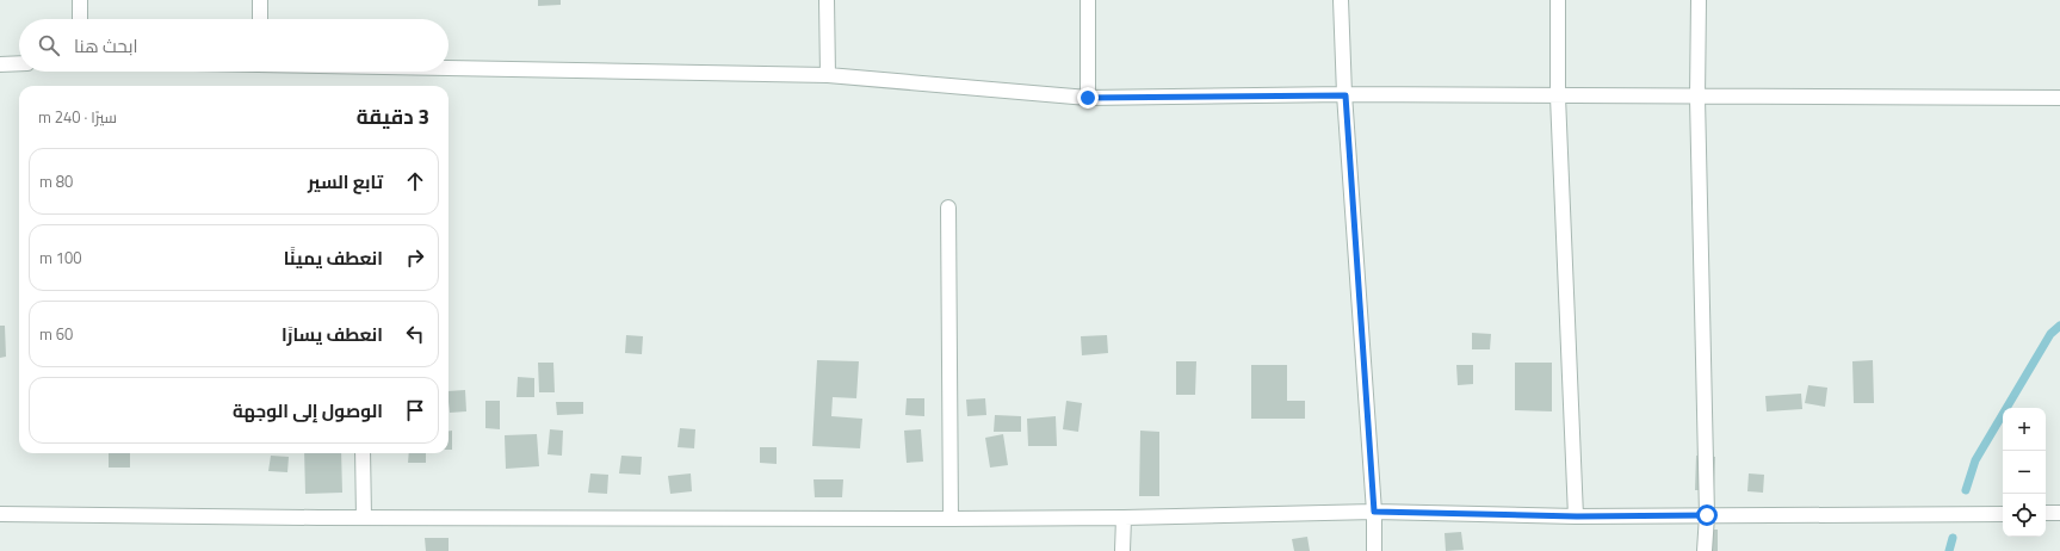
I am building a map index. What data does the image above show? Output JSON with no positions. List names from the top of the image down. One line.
{"page":{"search":"ابحث هنا","heading":["3 دقيقة","سيرًا · 240 m"],"list":[["تابع السير","80 m"],["انعطف يمينًا","100 m"],["انعطف يسارًا","60 m"],"الوصول إلى الوجهة"],"map_buttons":["+","−"]}}
